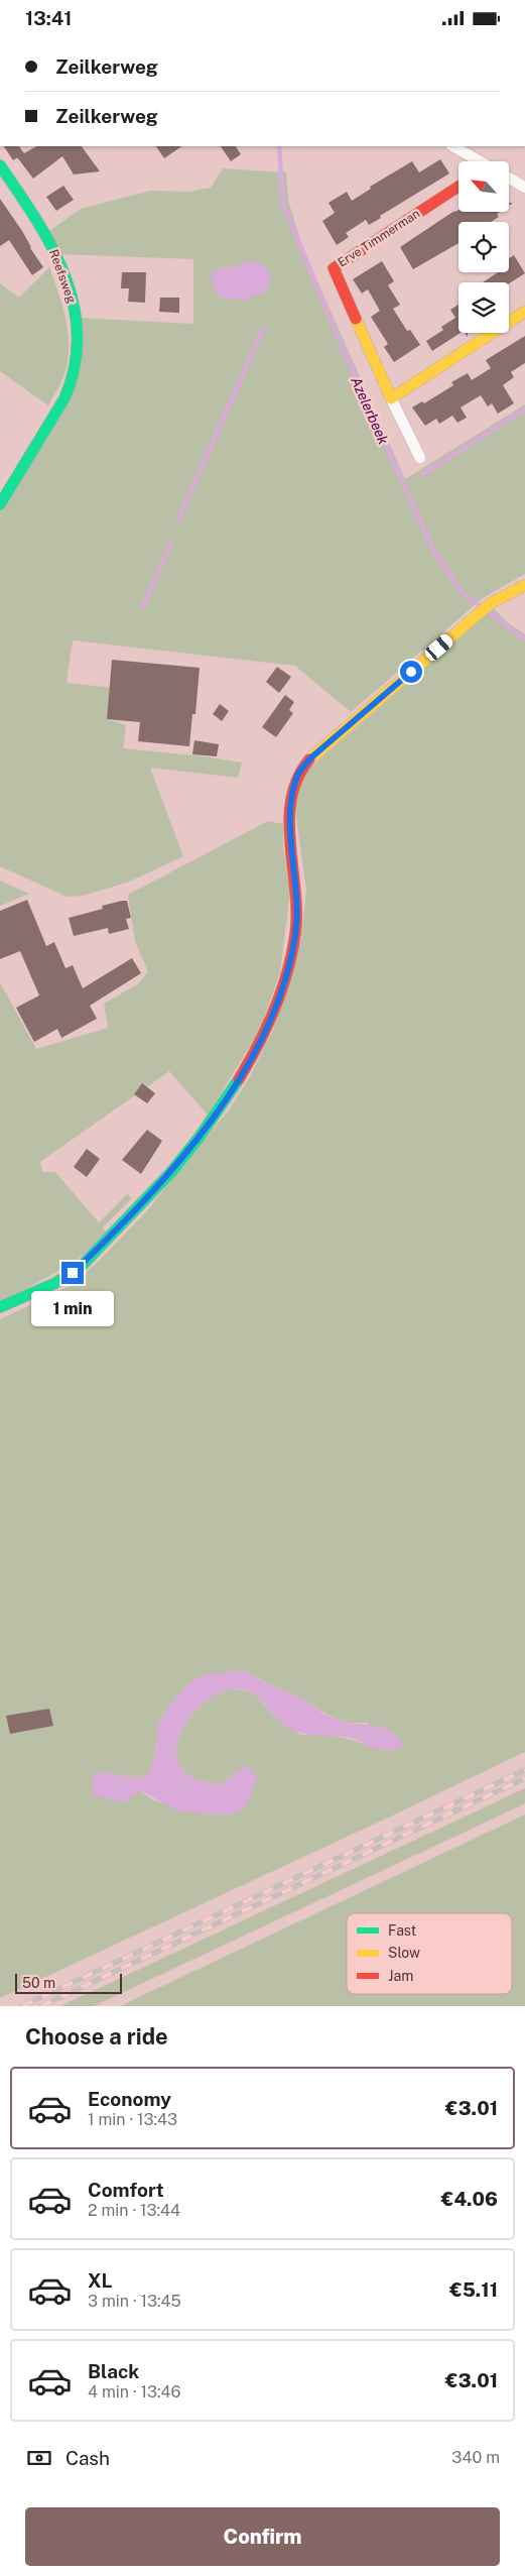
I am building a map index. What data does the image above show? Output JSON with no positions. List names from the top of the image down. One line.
{"streets":{"street":["Erve Timmerman","Reefsweg"]},"water":["Azelerbeek"],"legend":["Fast","Slow","Jam"],"scale_bar":"50 m","north":"top left","page":{"status":"13:41","banner":["Zeilkerweg","Zeilkerweg"],"bubble":"1 min","scale":"50 m","heading":"Choose a ride","list":[{"name":"Economy","note":"1 min · 13:43","value":"€3.01"},{"name":"Comfort","note":"2 min · 13:44","value":"€4.06"},{"name":"XL","note":"3 min · 13:45","value":"€5.11"},{"name":"Black","note":"4 min · 13:46","value":"€3.01"}],"pay":["Cash","340 m"],"buttons":"Confirm"}}
